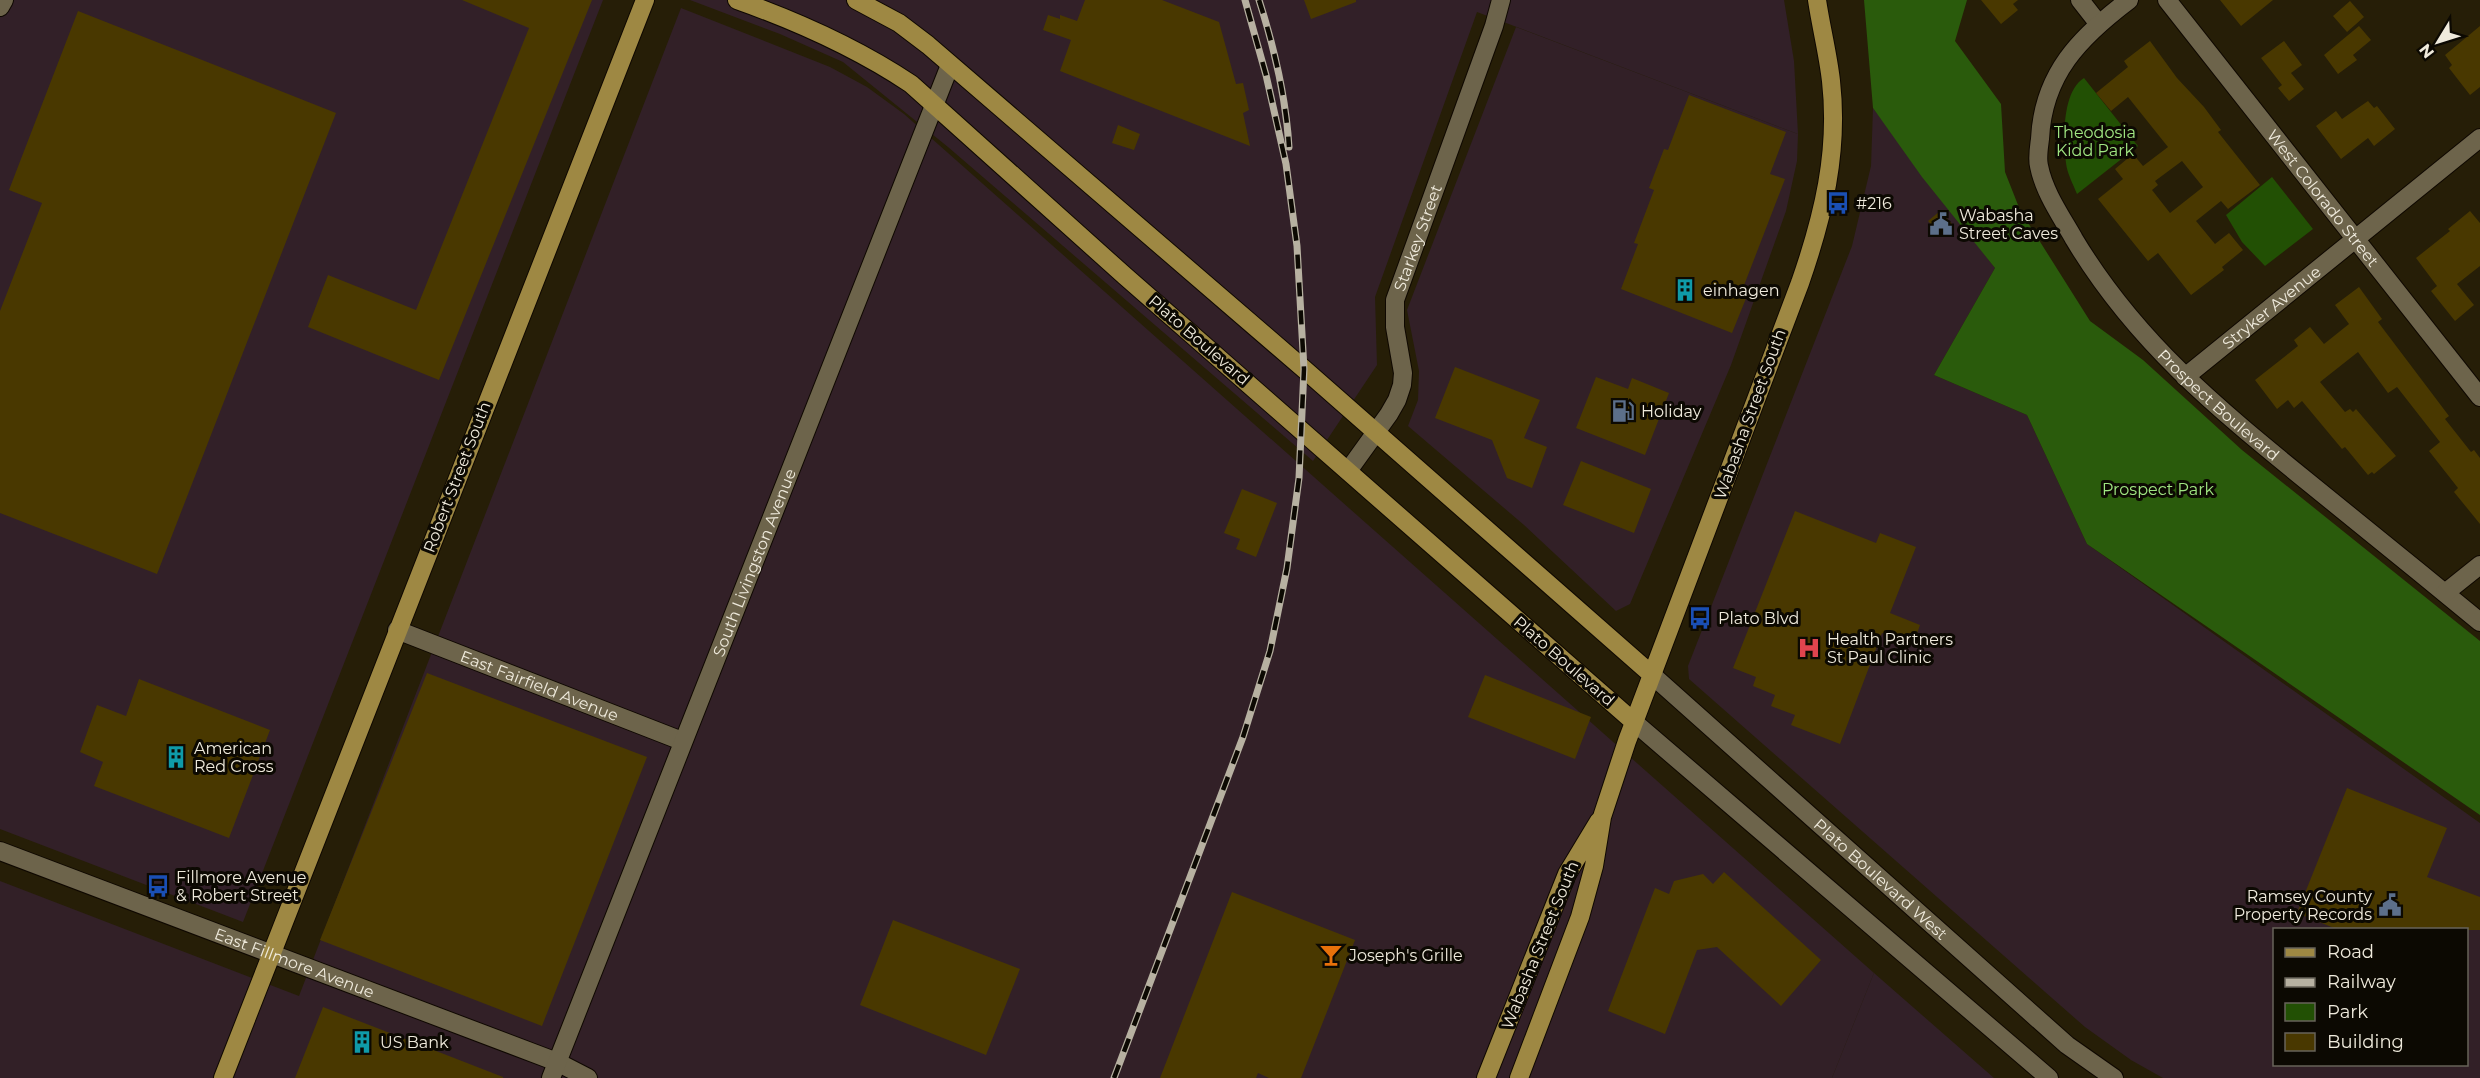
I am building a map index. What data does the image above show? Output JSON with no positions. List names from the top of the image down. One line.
{"streets":{"main road":["Plato Boulevard","Wabasha Street South","Robert Street South"],"street":["West Colorado Street","Starkey Street","Stryker Avenue","Prospect Boulevard","South Livingston Avenue","East Fairfield Avenue","Plato Boulevard West","East Fillmore Avenue"]},"crossings":[["West Colorado Street","Stryker Avenue"],["Starkey Street","Plato Boulevard"],["Stryker Avenue","Prospect Boulevard"],["Plato Boulevard","Wabasha Street South"],["Plato Boulevard","South Livingston Avenue"],["Wabasha Street South","Plato Boulevard West"],["Robert Street South","East Fairfield Avenue"],["Robert Street South","East Fillmore Avenue"],["South Livingston Avenue","East Fairfield Avenue"],["South Livingston Avenue","East Fillmore Avenue"]],"parks":["Theodosia Kidd Park","Prospect Park"],"places":{"bus stop":["#216","Plato Blvd","Fillmore Avenue & Robert Street"],"public building":["Wabasha Street Caves","Ramsey County Property Records"],"building":["einhagen","American Red Cross","US Bank"],"fuel station":["Holiday"],"hospital":["Health Partners St Paul Clinic"],"bar":["Joseph's Grille"]},"legend":["Road","Railway","Park","Building"],"north":"bottom left"}
